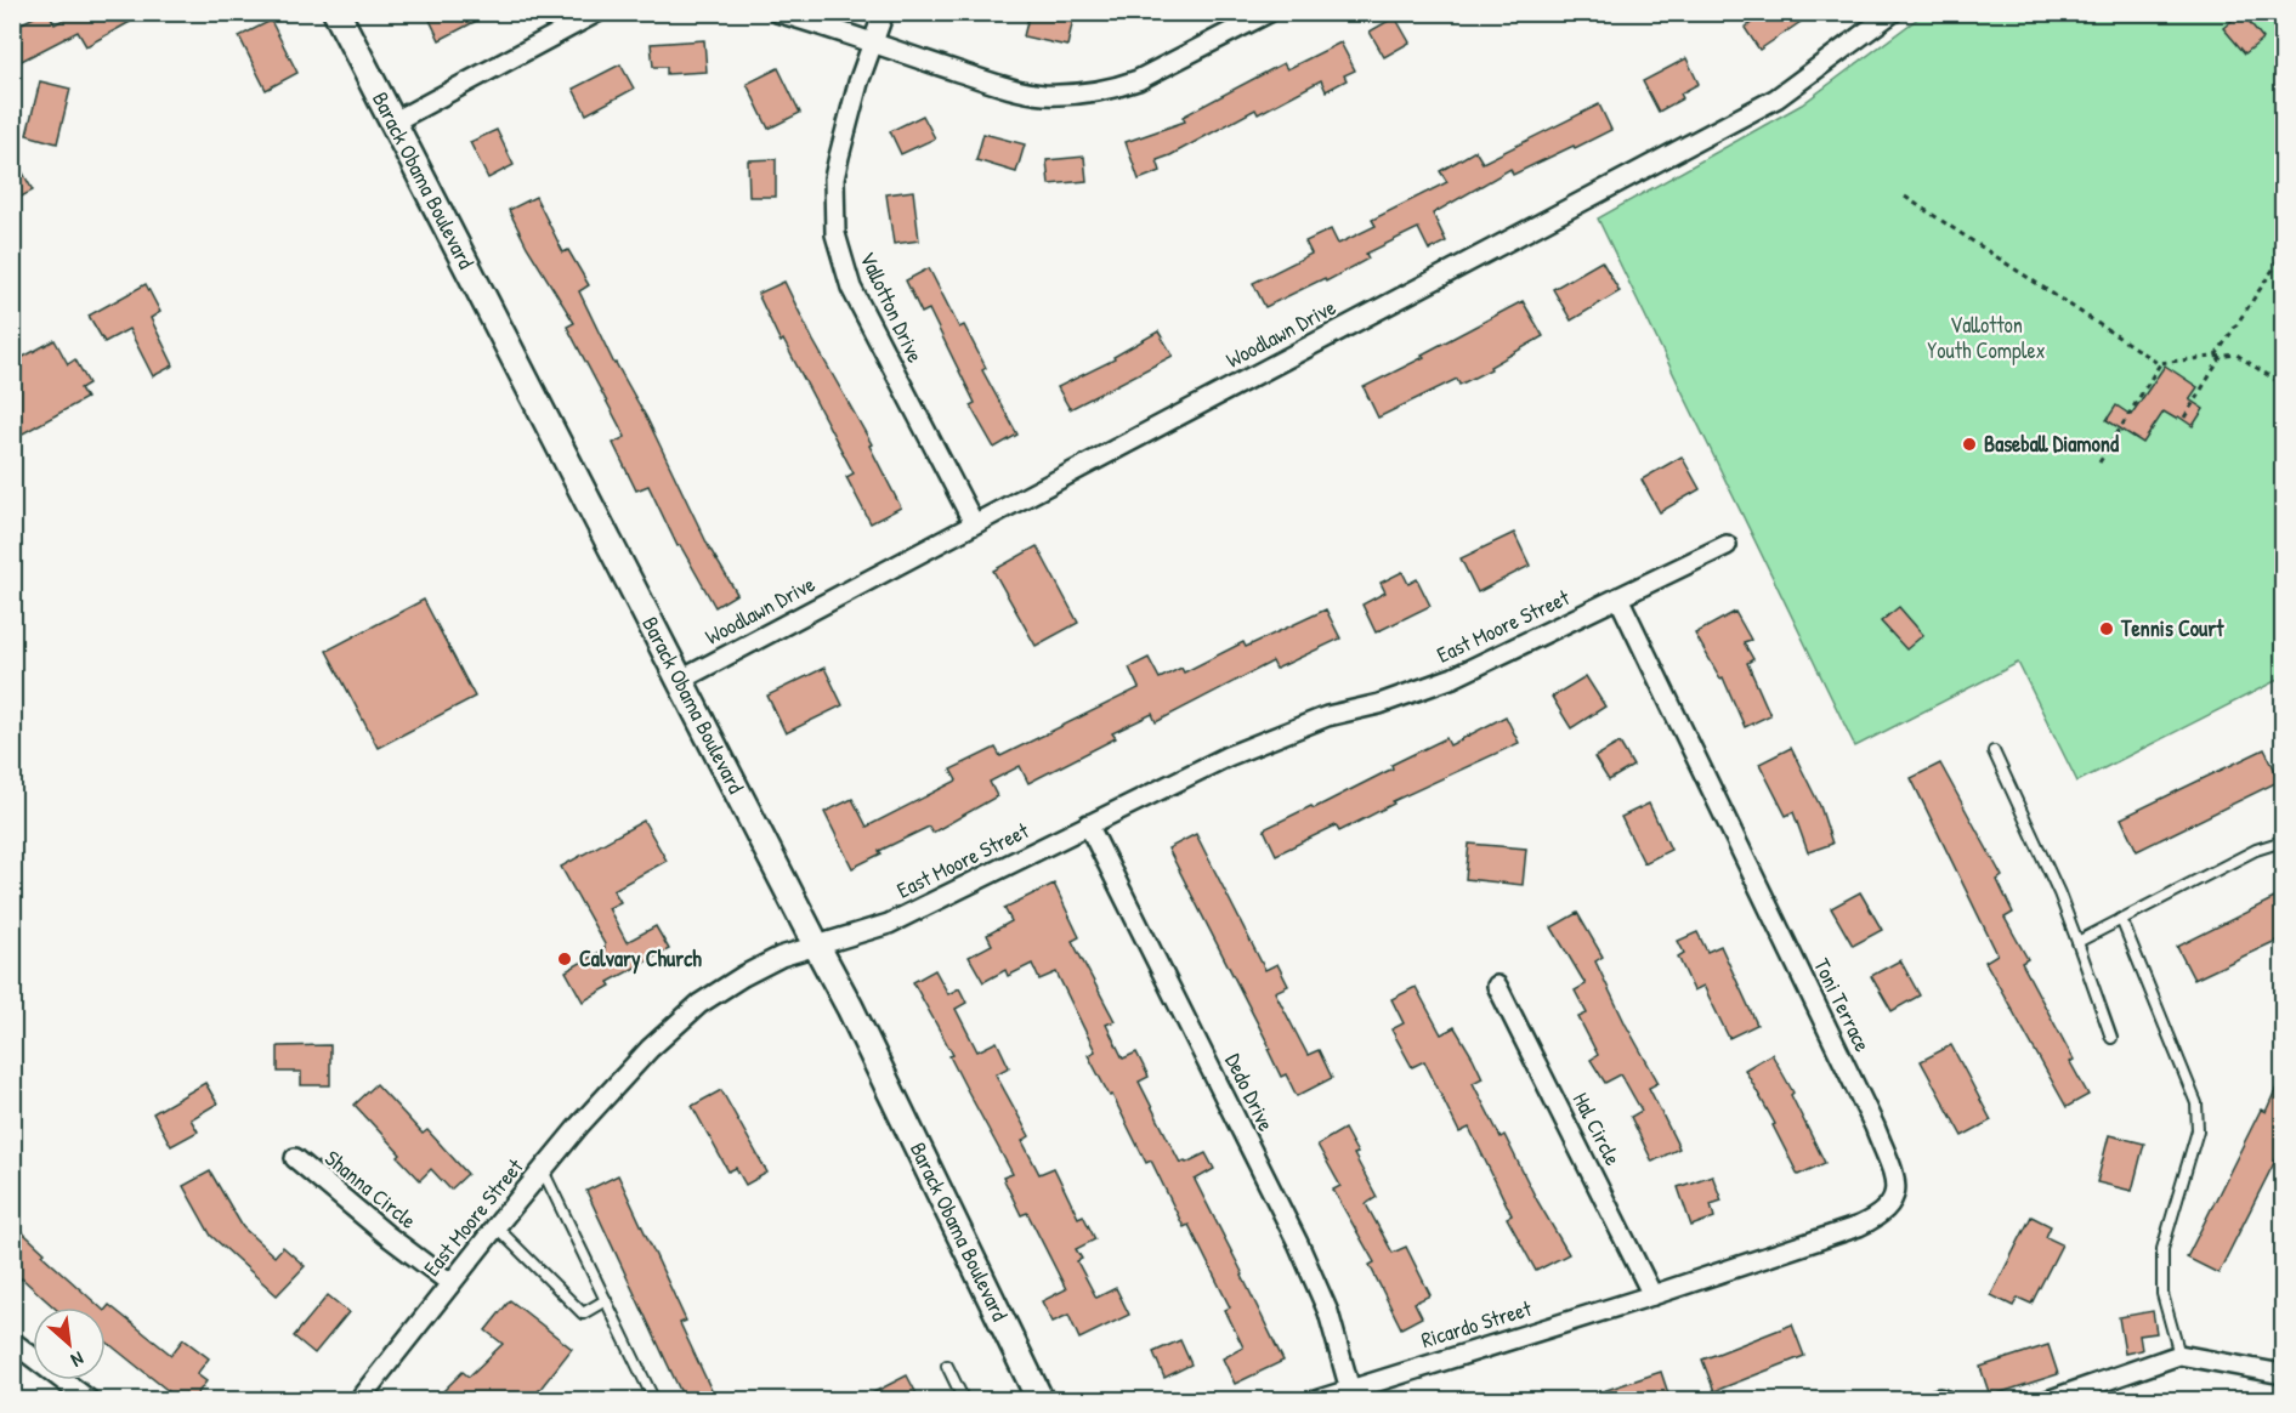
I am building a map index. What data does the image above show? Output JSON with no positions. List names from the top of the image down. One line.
{"streets":{"main road":["Barack Obama Boulevard"],"street":["Vallotton Drive","Woodlawn Drive","East Moore Street","Toni Terrace","Dedo Drive","Hal Circle","Shanna Circle","Ricardo Street"]},"crossings":[["Barack Obama Boulevard","Woodlawn Drive"],["Barack Obama Boulevard","East Moore Street"],["Vallotton Drive","Woodlawn Drive"],["East Moore Street","Toni Terrace"],["East Moore Street","Dedo Drive"],["East Moore Street","Shanna Circle"],["Toni Terrace","Hal Circle"],["Toni Terrace","Ricardo Street"],["Dedo Drive","Ricardo Street"],["Hal Circle","Ricardo Street"]],"parks":["Vallotton Youth Complex"],"places":["Baseball Diamond","Tennis Court","Calvary Church"],"north":"bottom right"}
